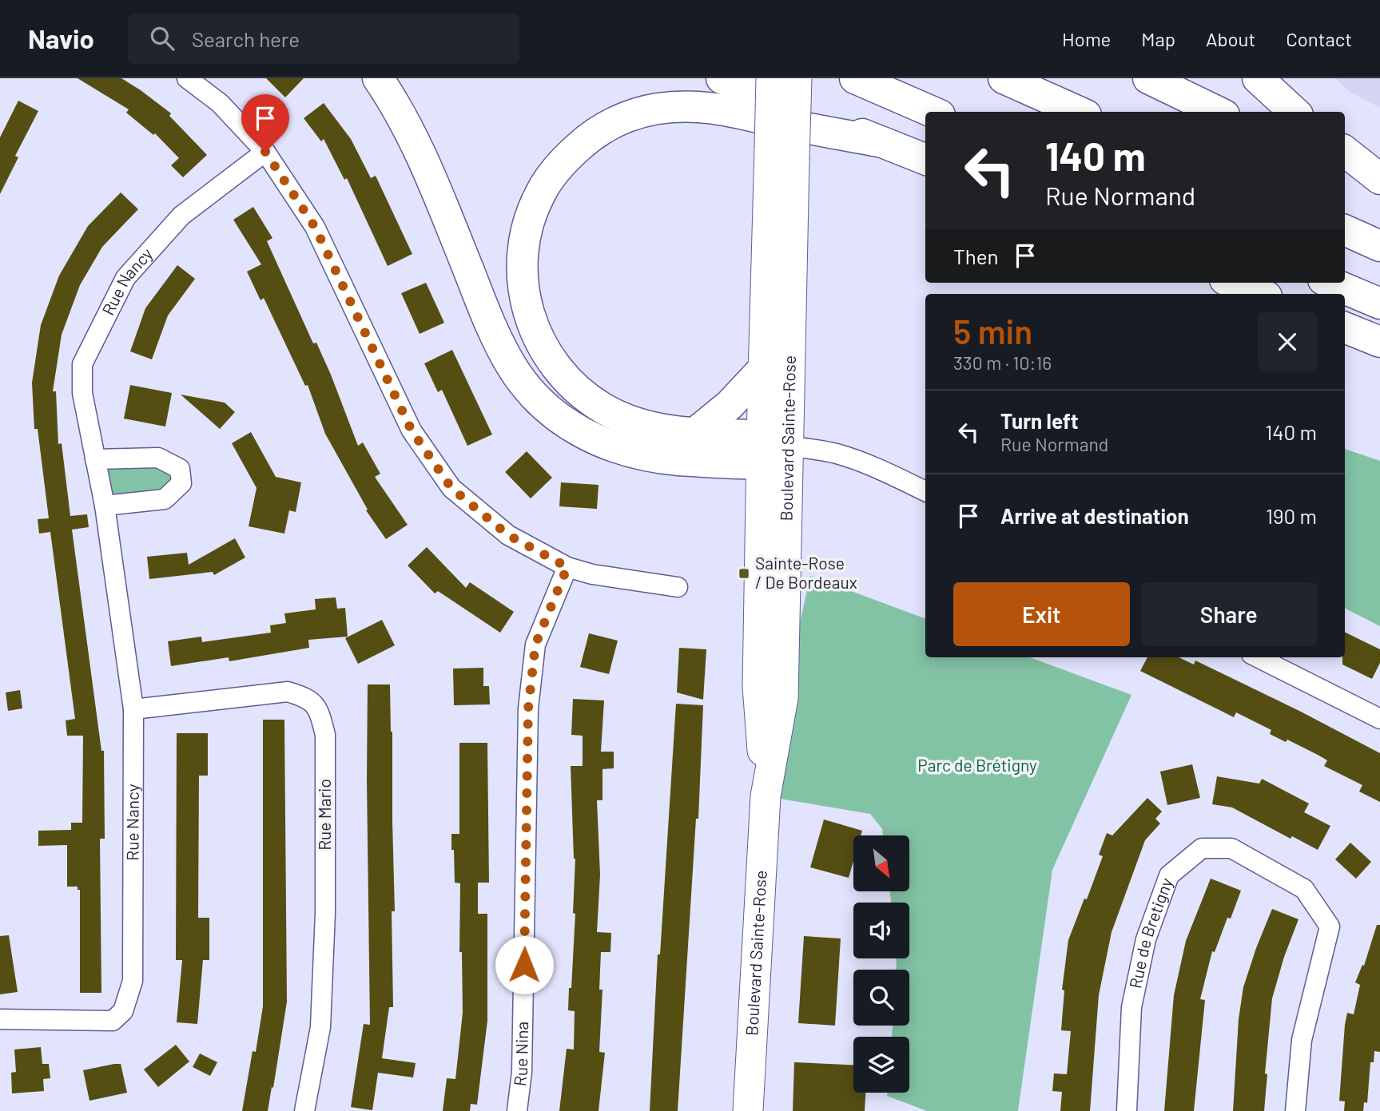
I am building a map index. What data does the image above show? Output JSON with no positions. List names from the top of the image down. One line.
{"streets":{"street":["Rue Nancy","Boulevard Sainte-Rose","Rue Mario","Rue de Bretigny","Rue Nina"]},"crossings":[["Rue Nancy","Rue Mario"]],"parks":["Parc de Brétigny"],"places":{"transit":["Sainte-Rose / De Bordeaux"]},"north":"bottom right","page":{"header":"Navio","search":"Search here","nav":["Home","Map","About","Contact"],"turn":["140 m","Rue Normand"],"then":"Then","heading":["5 min","330 m · 10:16"],"list":[{"name":"Turn left","note":"Rue Normand","value":"140 m"},{"name":"Arrive at destination","value":"190 m"}],"buttons":["Exit","Share"]}}
